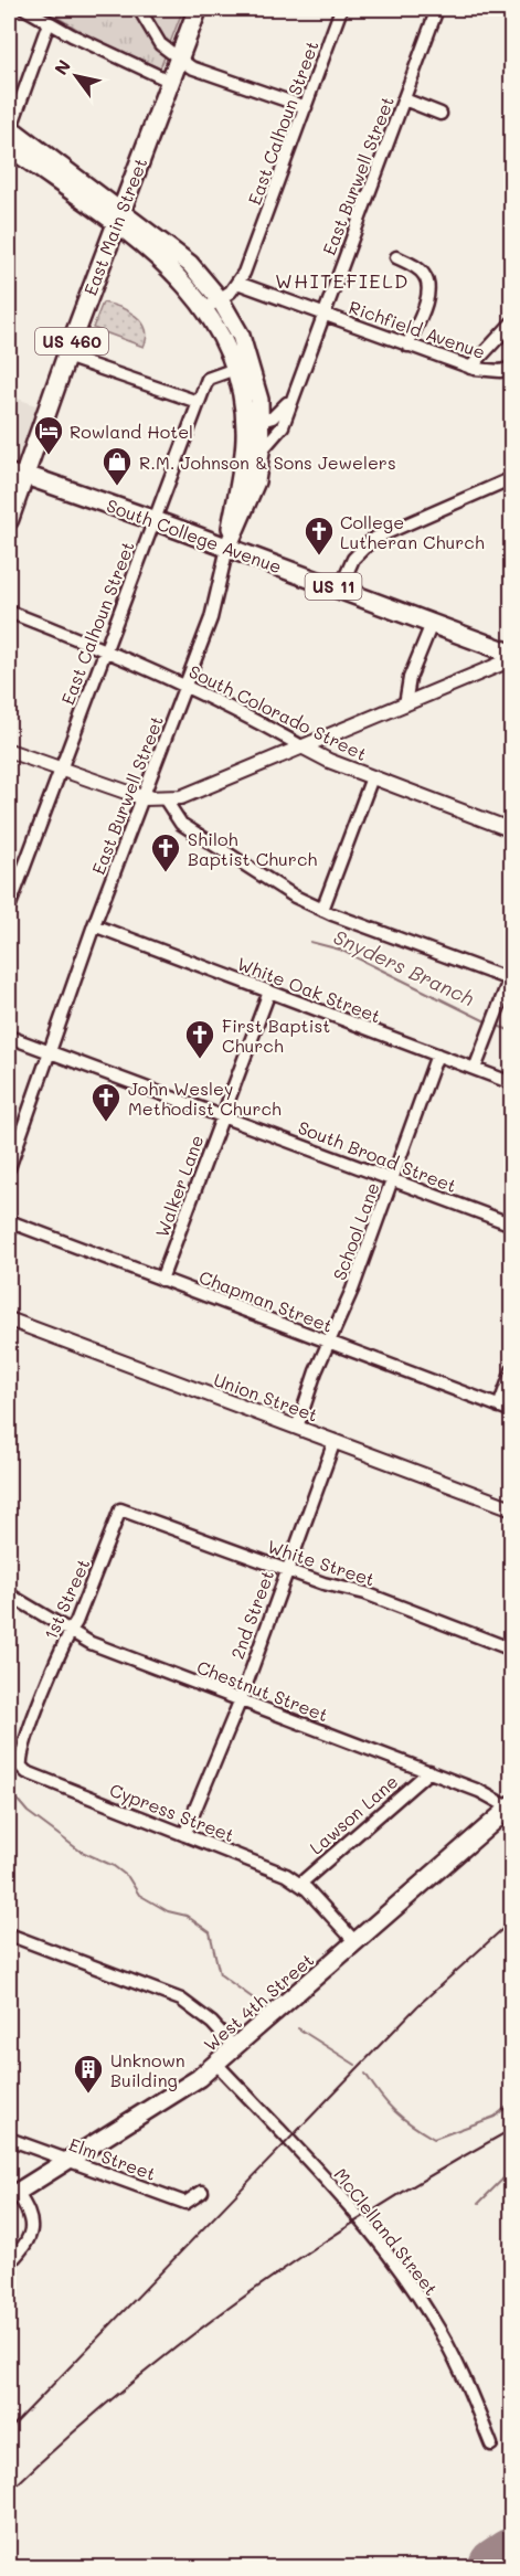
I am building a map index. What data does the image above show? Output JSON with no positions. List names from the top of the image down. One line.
{"streets":{"main road":["East Main Street","US 460","South College Avenue","US 11","West 4th Street"],"street":["East Calhoun Street","East Burwell Street","Richfield Avenue","South Colorado Street","White Oak Street","South Broad Street","Walker Lane","School Lane","Chapman Street","Union Street","White Street","1st Street","2nd Street","Chestnut Street","Cypress Street","Lawson Lane","Elm Street","McClelland Street"]},"crossings":[["East Calhoun Street","Richfield Avenue"],["East Calhoun Street","South College Avenue"],["East Calhoun Street","South Colorado Street"],["East Burwell Street","Richfield Avenue"],["East Burwell Street","South College Avenue"],["East Burwell Street","South Colorado Street"],["East Burwell Street","White Oak Street"],["East Burwell Street","South Broad Street"],["East Main Street","South College Avenue"],["White Oak Street","Walker Lane"],["White Oak Street","School Lane"],["South Broad Street","Walker Lane"],["South Broad Street","School Lane"],["Walker Lane","Chapman Street"],["School Lane","Chapman Street"],["School Lane","Union Street"],["Union Street","2nd Street"],["White Street","1st Street"],["White Street","2nd Street"],["1st Street","Chestnut Street"],["1st Street","Cypress Street"],["2nd Street","Chestnut Street"],["2nd Street","Cypress Street"],["Chestnut Street","Lawson Lane"],["Chestnut Street","West 4th Street"],["Cypress Street","Lawson Lane"],["Cypress Street","West 4th Street"],["West 4th Street","Elm Street"],["West 4th Street","McClelland Street"]],"districts":["WHITEFIELD"],"water":["Snyders Branch"],"places":{"hotel":["Rowland Hotel"],"shop":["R.M. Johnson & Sons Jewelers"],"church":["College Lutheran Church","Shiloh Baptist Church","First Baptist Church","John Wesley Methodist Church"],"building":["Unknown Building"]},"north":"top left"}
